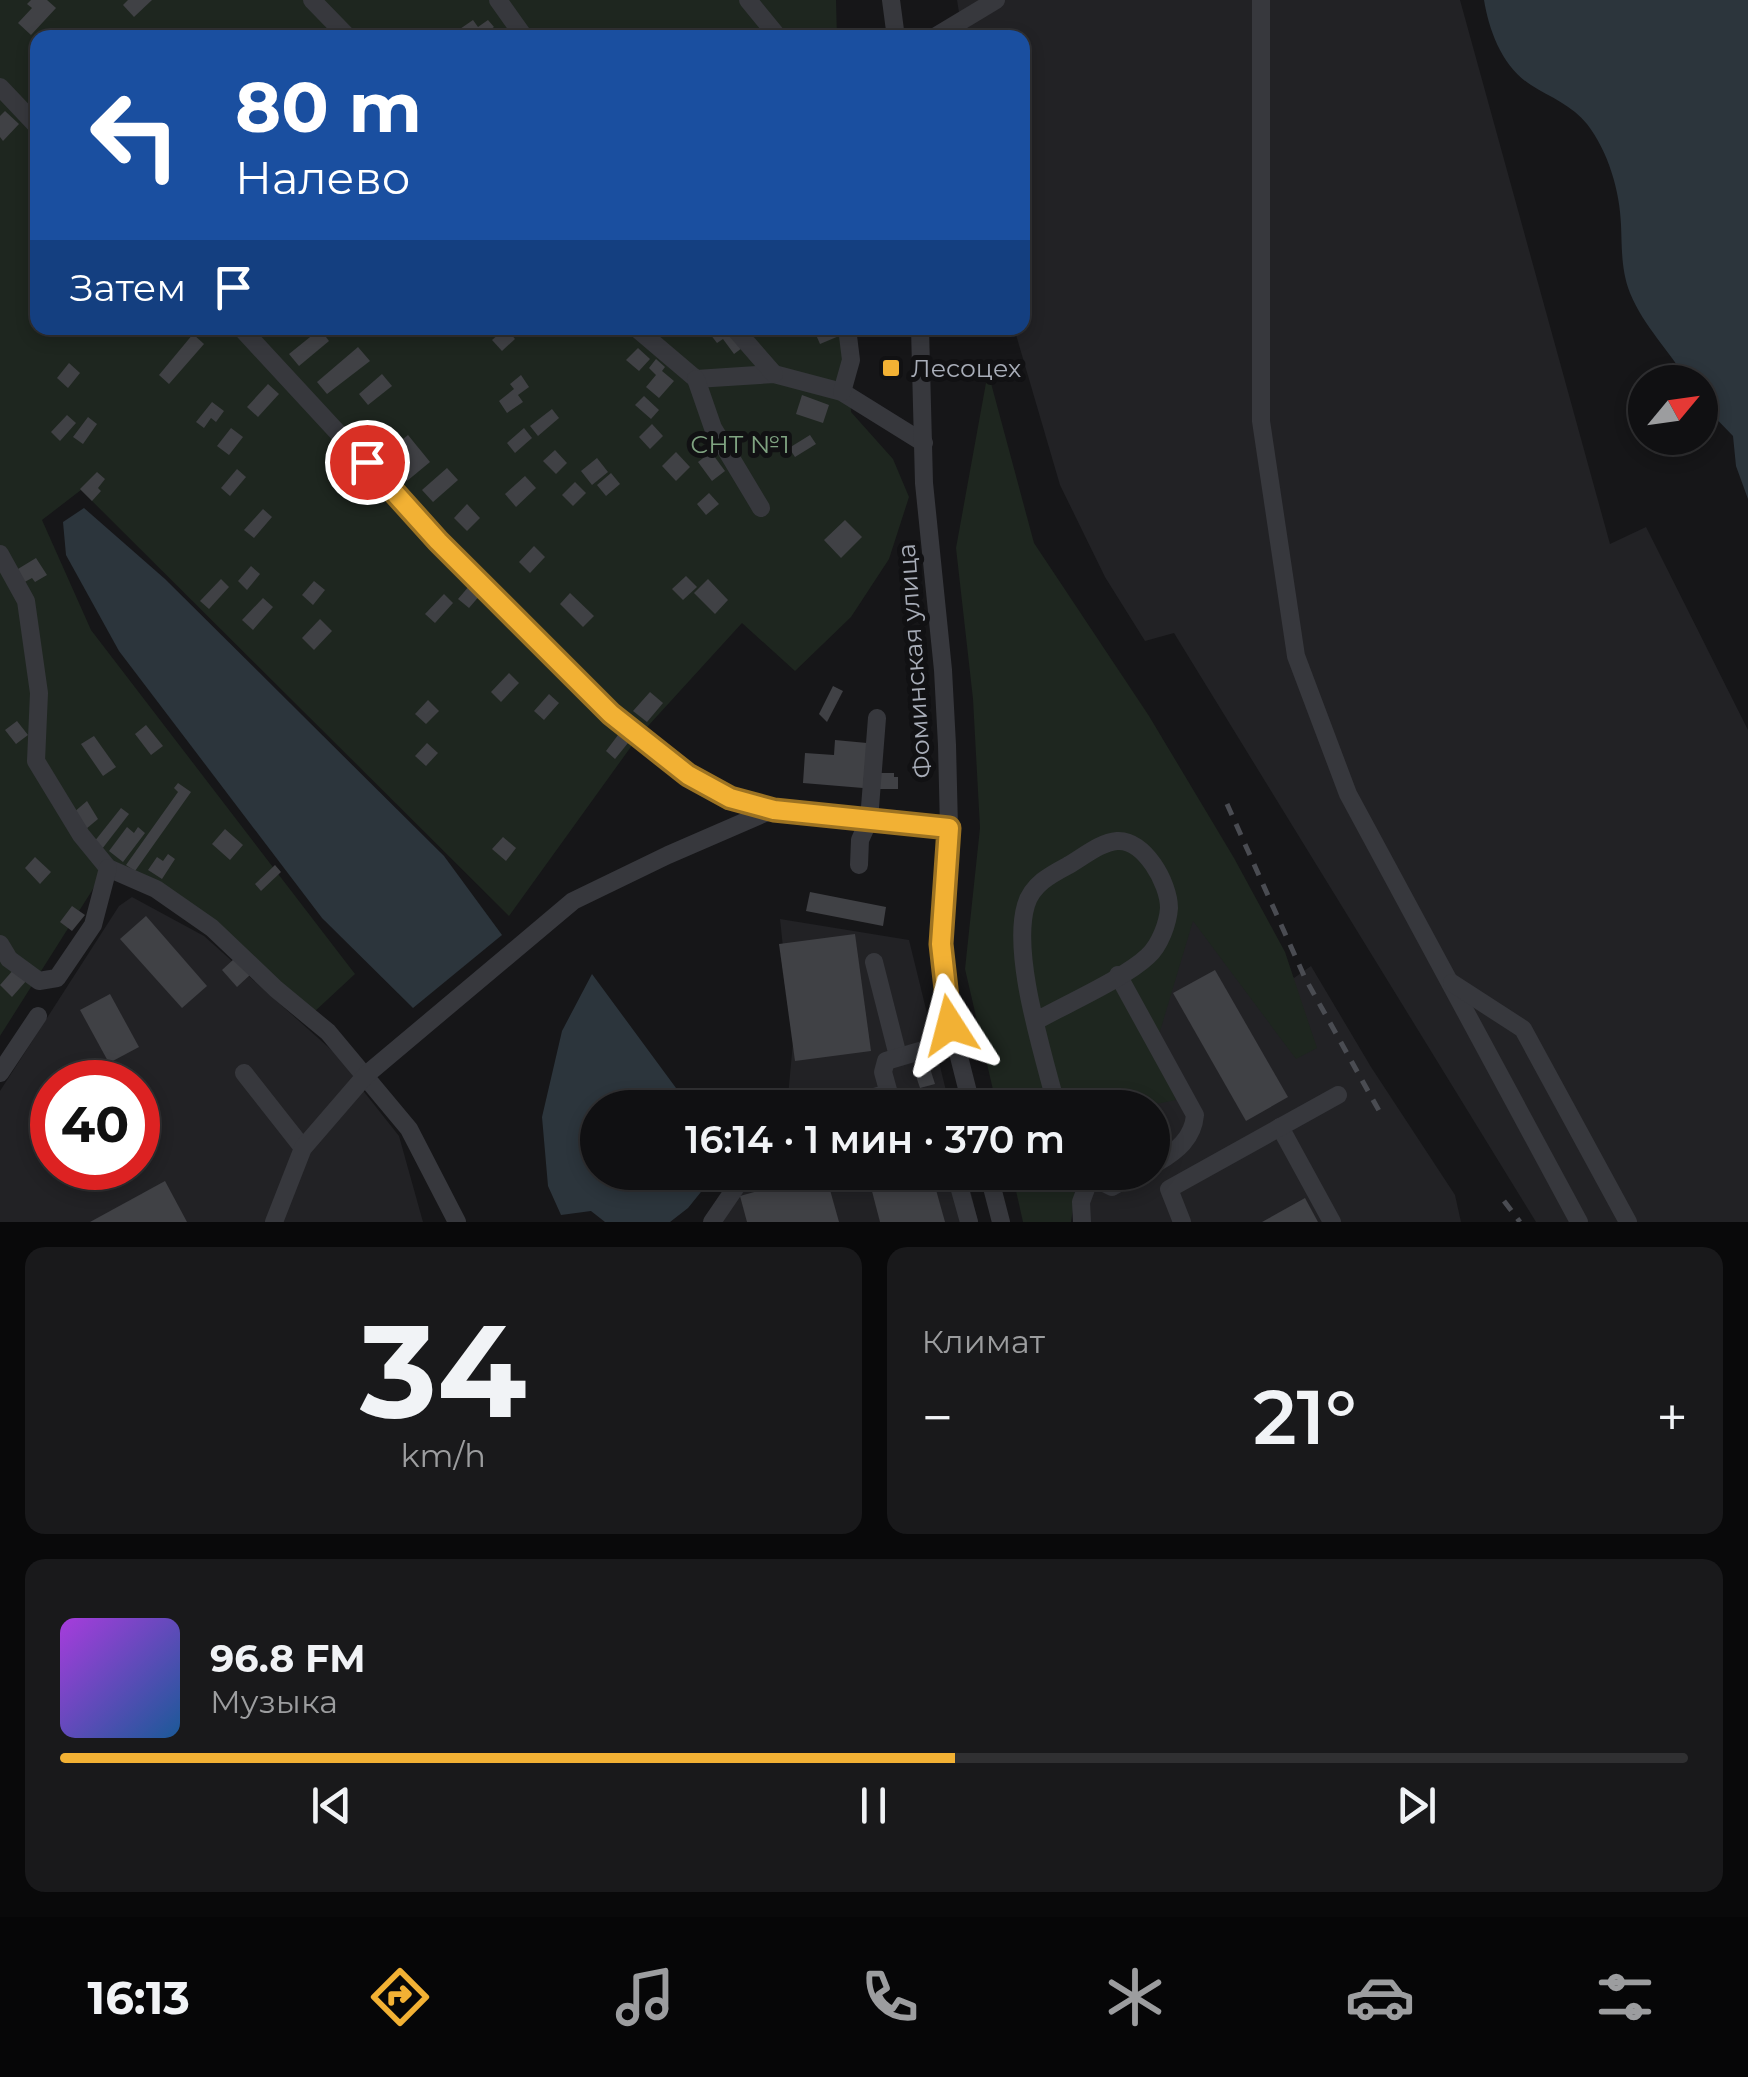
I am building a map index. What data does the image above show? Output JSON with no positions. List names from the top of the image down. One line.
{"streets":{"street":["Фоминская улица"]},"parks":["СНТ №1"],"places":{"transit":["Лесоцех"]},"north":"top right","page":{"turn":["80 m","Налево"],"then":"Затем","limit":"40","trip":"16:14 · 1 мин · 370 m","tile":[["34","km/h"],"Климат"],"heat":["−","21°","+"],"song":["96.8 FM","Музыка"],"tabs":"16:13"}}
